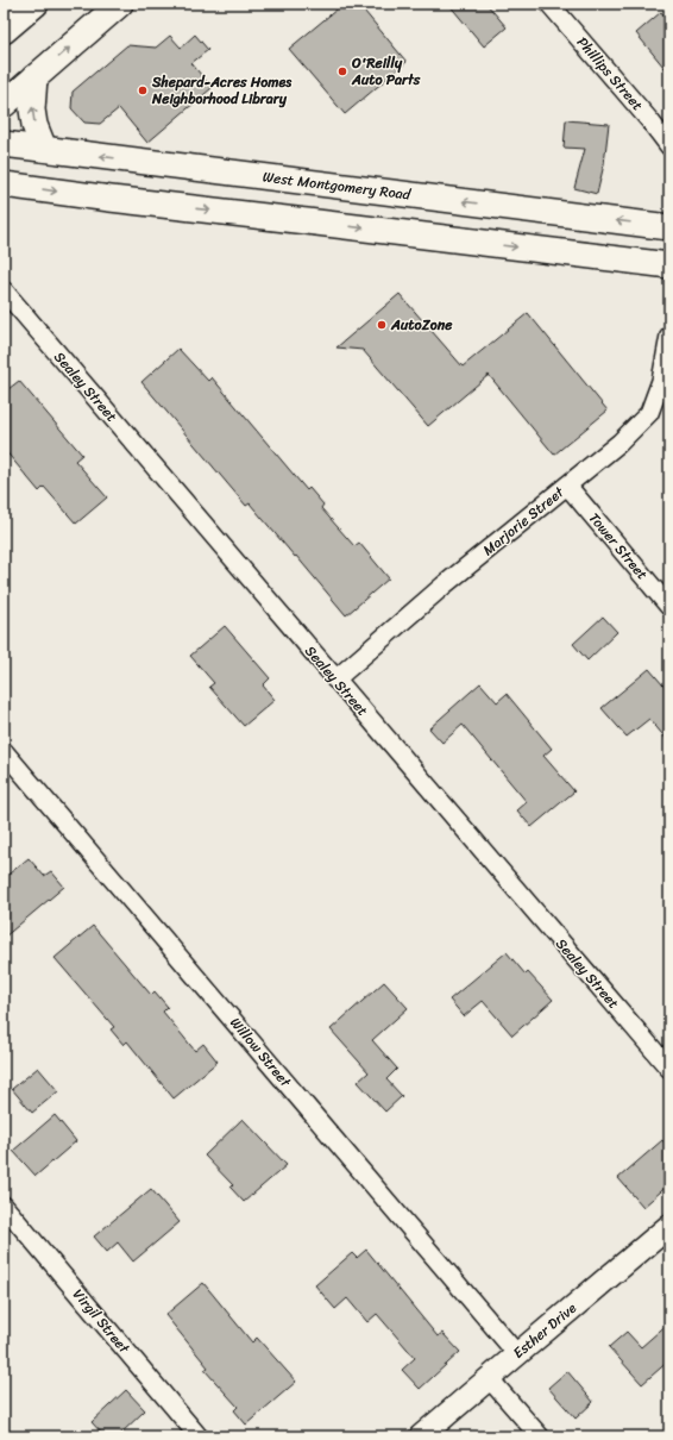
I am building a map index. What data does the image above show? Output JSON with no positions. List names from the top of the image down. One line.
{"streets":{"main road":["West Montgomery Road"],"street":["Phillips Street","Sealey Street","Marjorie Street","Tower Street","Willow Street","Virgil Street","Esther Drive"]},"crossings":[["Sealey Street","Marjorie Street"],["Marjorie Street","Tower Street"],["Willow Street","Esther Drive"]],"places":["O'Reilly Auto Parts","Shepard-Acres Homes Neighborhood Library","AutoZone"]}
